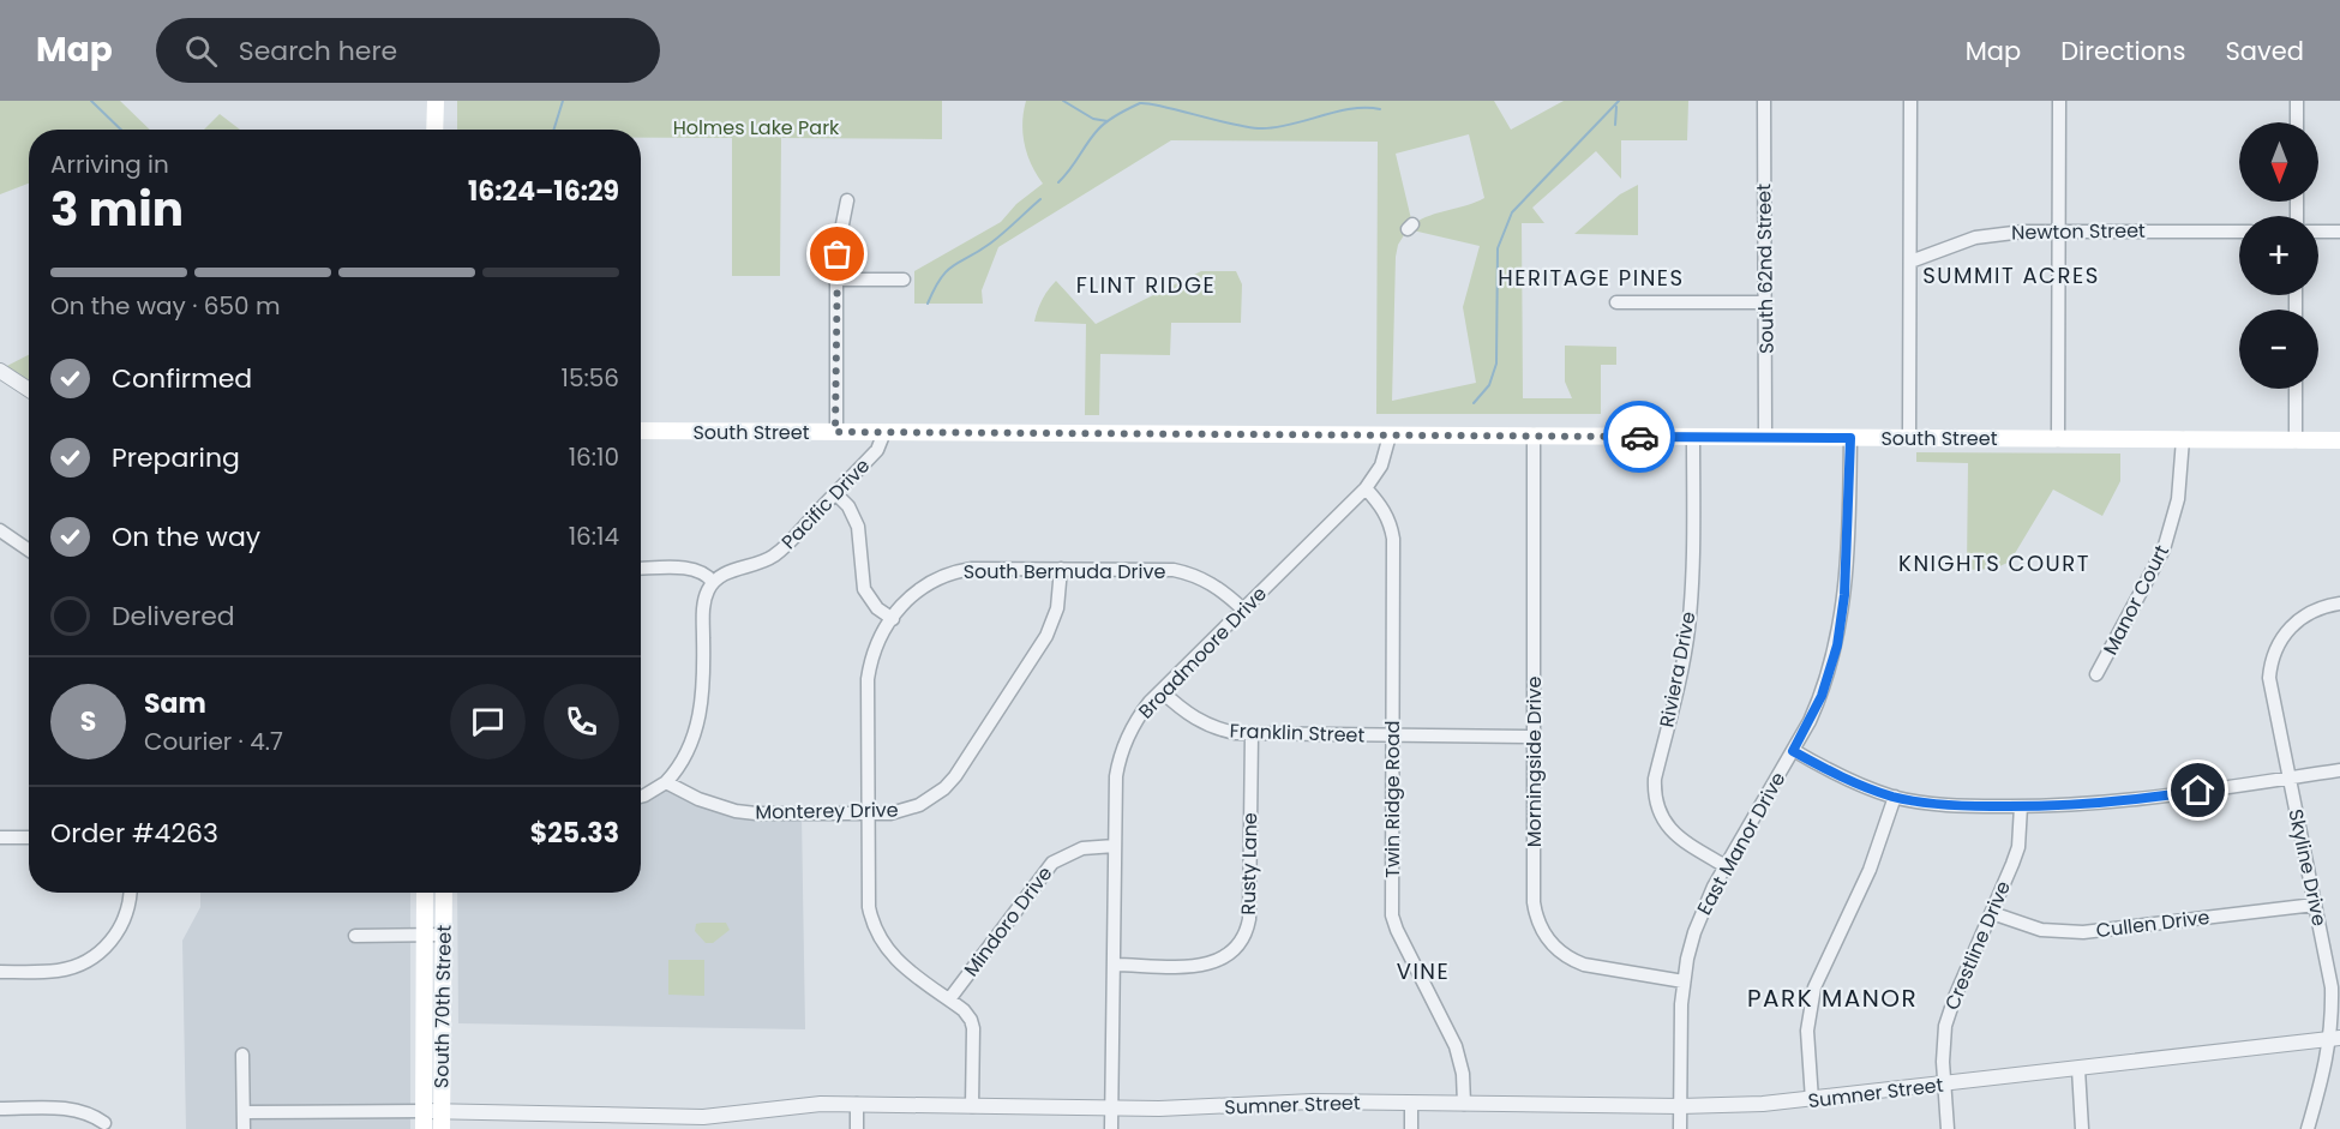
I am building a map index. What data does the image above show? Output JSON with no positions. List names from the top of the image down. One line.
{"streets":{"main road":["South Street","South 70th Street"],"street":["Newton Street","South 62nd Street","Pacific Drive","South Bermuda Drive","Manor Court","Broadmoore Drive","Riviera Drive","Franklin Street","Morningside Drive","Twin Ridge Road","Monterey Drive","East Manor Drive","Rusty Lane","Skyline Drive","Mindoro Drive","Cullen Drive","Crestline Drive","Sumner Street"]},"crossings":[["South 62nd Street","South Street"],["South Street","Pacific Drive"],["South Street","Manor Court"],["South Street","Broadmoore Drive"],["South Street","Riviera Drive"],["South Street","Morningside Drive"],["South Street","East Manor Drive"],["South Bermuda Drive","Broadmoore Drive"],["South Bermuda Drive","Monterey Drive"],["South Bermuda Drive","Mindoro Drive"],["South Bermuda Drive","Sumner Street"],["Broadmoore Drive","Franklin Street"],["Broadmoore Drive","Twin Ridge Road"],["Broadmoore Drive","Rusty Lane"],["Broadmoore Drive","Mindoro Drive"],["Broadmoore Drive","Sumner Street"],["Riviera Drive","East Manor Drive"],["Franklin Street","Morningside Drive"],["Franklin Street","Twin Ridge Road"],["Franklin Street","Rusty Lane"],["Morningside Drive","East Manor Drive"],["Twin Ridge Road","Sumner Street"],["East Manor Drive","Sumner Street"],["Skyline Drive","Cullen Drive"],["Skyline Drive","Sumner Street"],["Cullen Drive","Crestline Drive"],["Crestline Drive","Sumner Street"],["South 70th Street","Sumner Street"]],"districts":["SUMMIT ACRES","HERITAGE PINES","FLINT RIDGE","KNIGHTS COURT","VINE","PARK MANOR"],"parks":["Holmes Lake Park"],"north":"bottom","page":{"header":"Map","search":"Search here","nav":["Map","Directions","Saved"],"map_buttons":["+","−"],"heading":["3 min","Arriving in","16:24–16:29"],"panel":["Sam","Courier · 4.7","Order #4263","$25.33"],"bar":"On the way · 650 m","list":[["Confirmed","15:56"],["Preparing","16:10"],["On the way","16:14"],"Delivered"],"round":"S"}}
